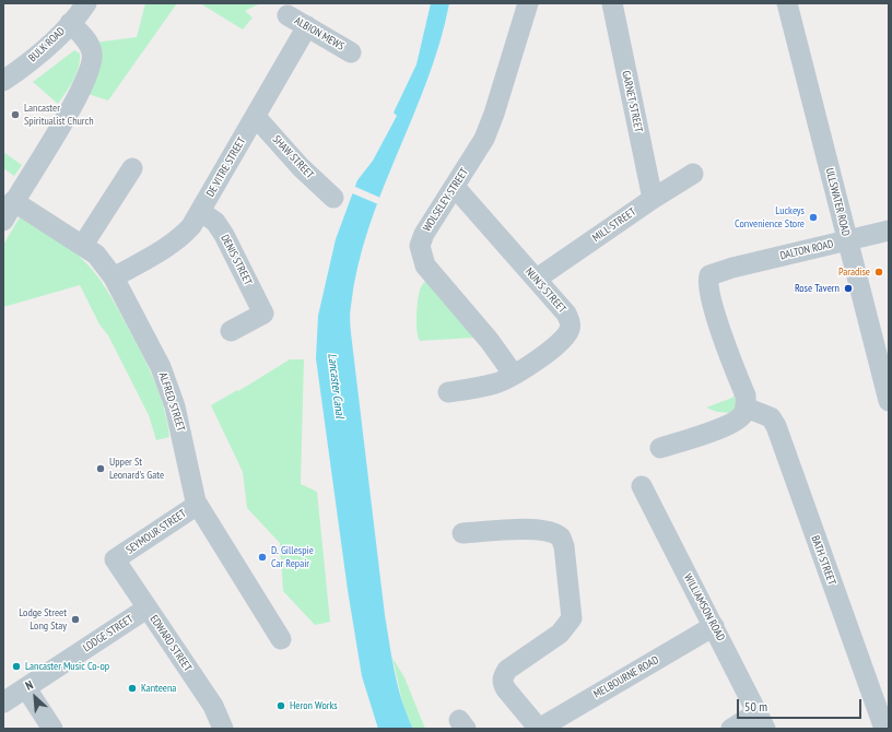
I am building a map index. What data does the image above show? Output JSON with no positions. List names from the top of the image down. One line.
{"streets":{"street":["ALBION MEWS","BULK ROAD","GARNET STREET","SHAW STREET","DE VITRE STREET","WOLSELEY STREET","ULLSWATER ROAD","MILL STREET","DALTON ROAD","DENIS STREET","NUN'S STREET","ALFRED STREET","SEYMOUR STREET","BATH STREET","WILLIAMSON ROAD","LODGE STREET","EDWARD STREET","MELBOURNE ROAD"]},"crossings":[["ALBION MEWS","DE VITRE STREET"],["GARNET STREET","MILL STREET"],["SHAW STREET","DE VITRE STREET"],["DE VITRE STREET","DENIS STREET"],["DE VITRE STREET","ALFRED STREET"],["WOLSELEY STREET","NUN'S STREET"],["ULLSWATER ROAD","DALTON ROAD"],["MILL STREET","NUN'S STREET"],["DALTON ROAD","BATH STREET"],["ALFRED STREET","SEYMOUR STREET"],["SEYMOUR STREET","EDWARD STREET"],["WILLIAMSON ROAD","MELBOURNE ROAD"],["LODGE STREET","EDWARD STREET"]],"water":["Lancaster Canal"],"places":["Lancaster Spiritualist Church","Luckeys Convenience Store","Paradise","Rose Tavern","Upper St Leonard's Gate","D. Gillespie Car Repair","Lodge Street Long Stay","Lancaster Music Co-op","Kanteena","Heron Works"],"scale_bar":"50 m","north":"top left"}
